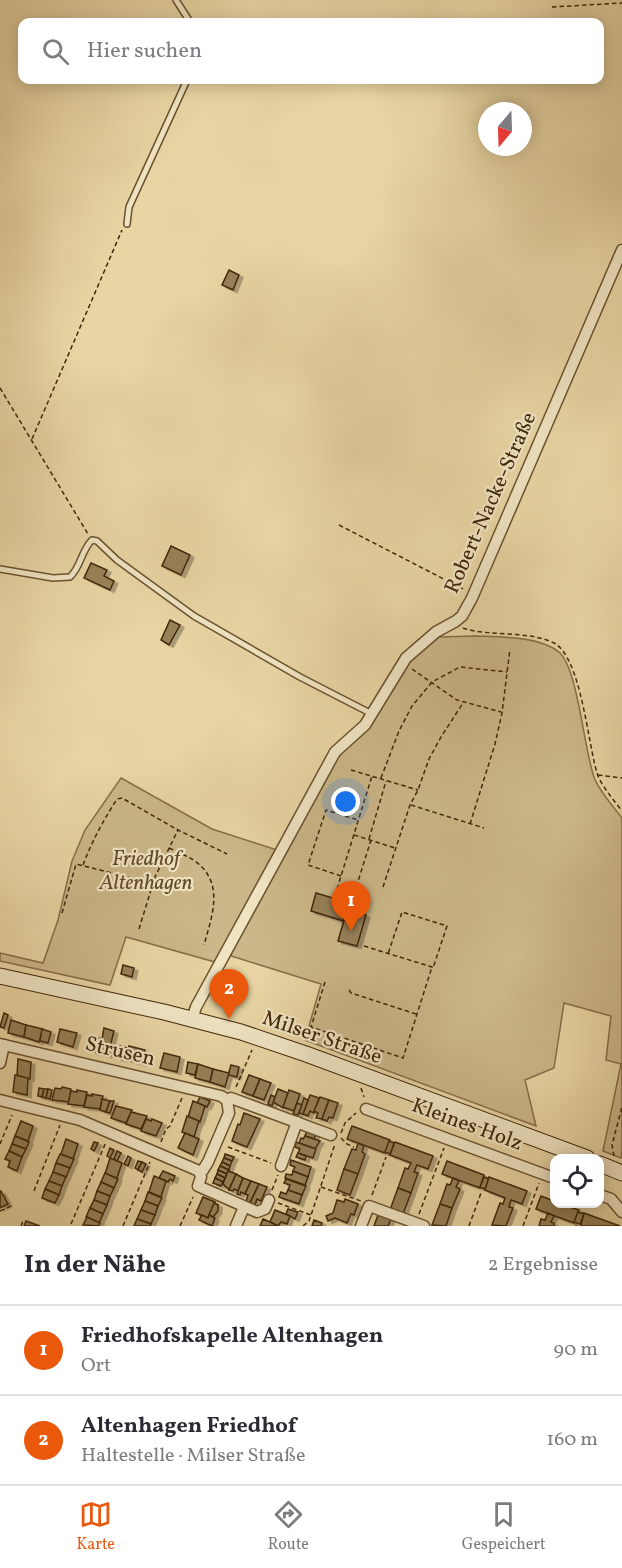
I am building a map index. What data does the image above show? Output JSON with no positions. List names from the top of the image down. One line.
{"streets":{"main road":["Milser Straße"],"street":["Robert-Nacke-Straße","Strusen","Kleines Holz"]},"crossings":[["Robert-Nacke-Straße","Milser Straße"]],"parks":["Friedhof Altenhagen"],"north":"bottom","page":{"search":"Hier suchen","pins":["1","2"],"heading":["In der Nähe","2 Ergebnisse"],"list":[{"mark":"1","name":"Friedhofskapelle Altenhagen","note":"Ort","value":"90 m"},{"mark":"2","name":"Altenhagen Friedhof","note":"Haltestelle · Milser Straße","value":"160 m"}],"nav":["Karte","Route","Gespeichert"]}}
